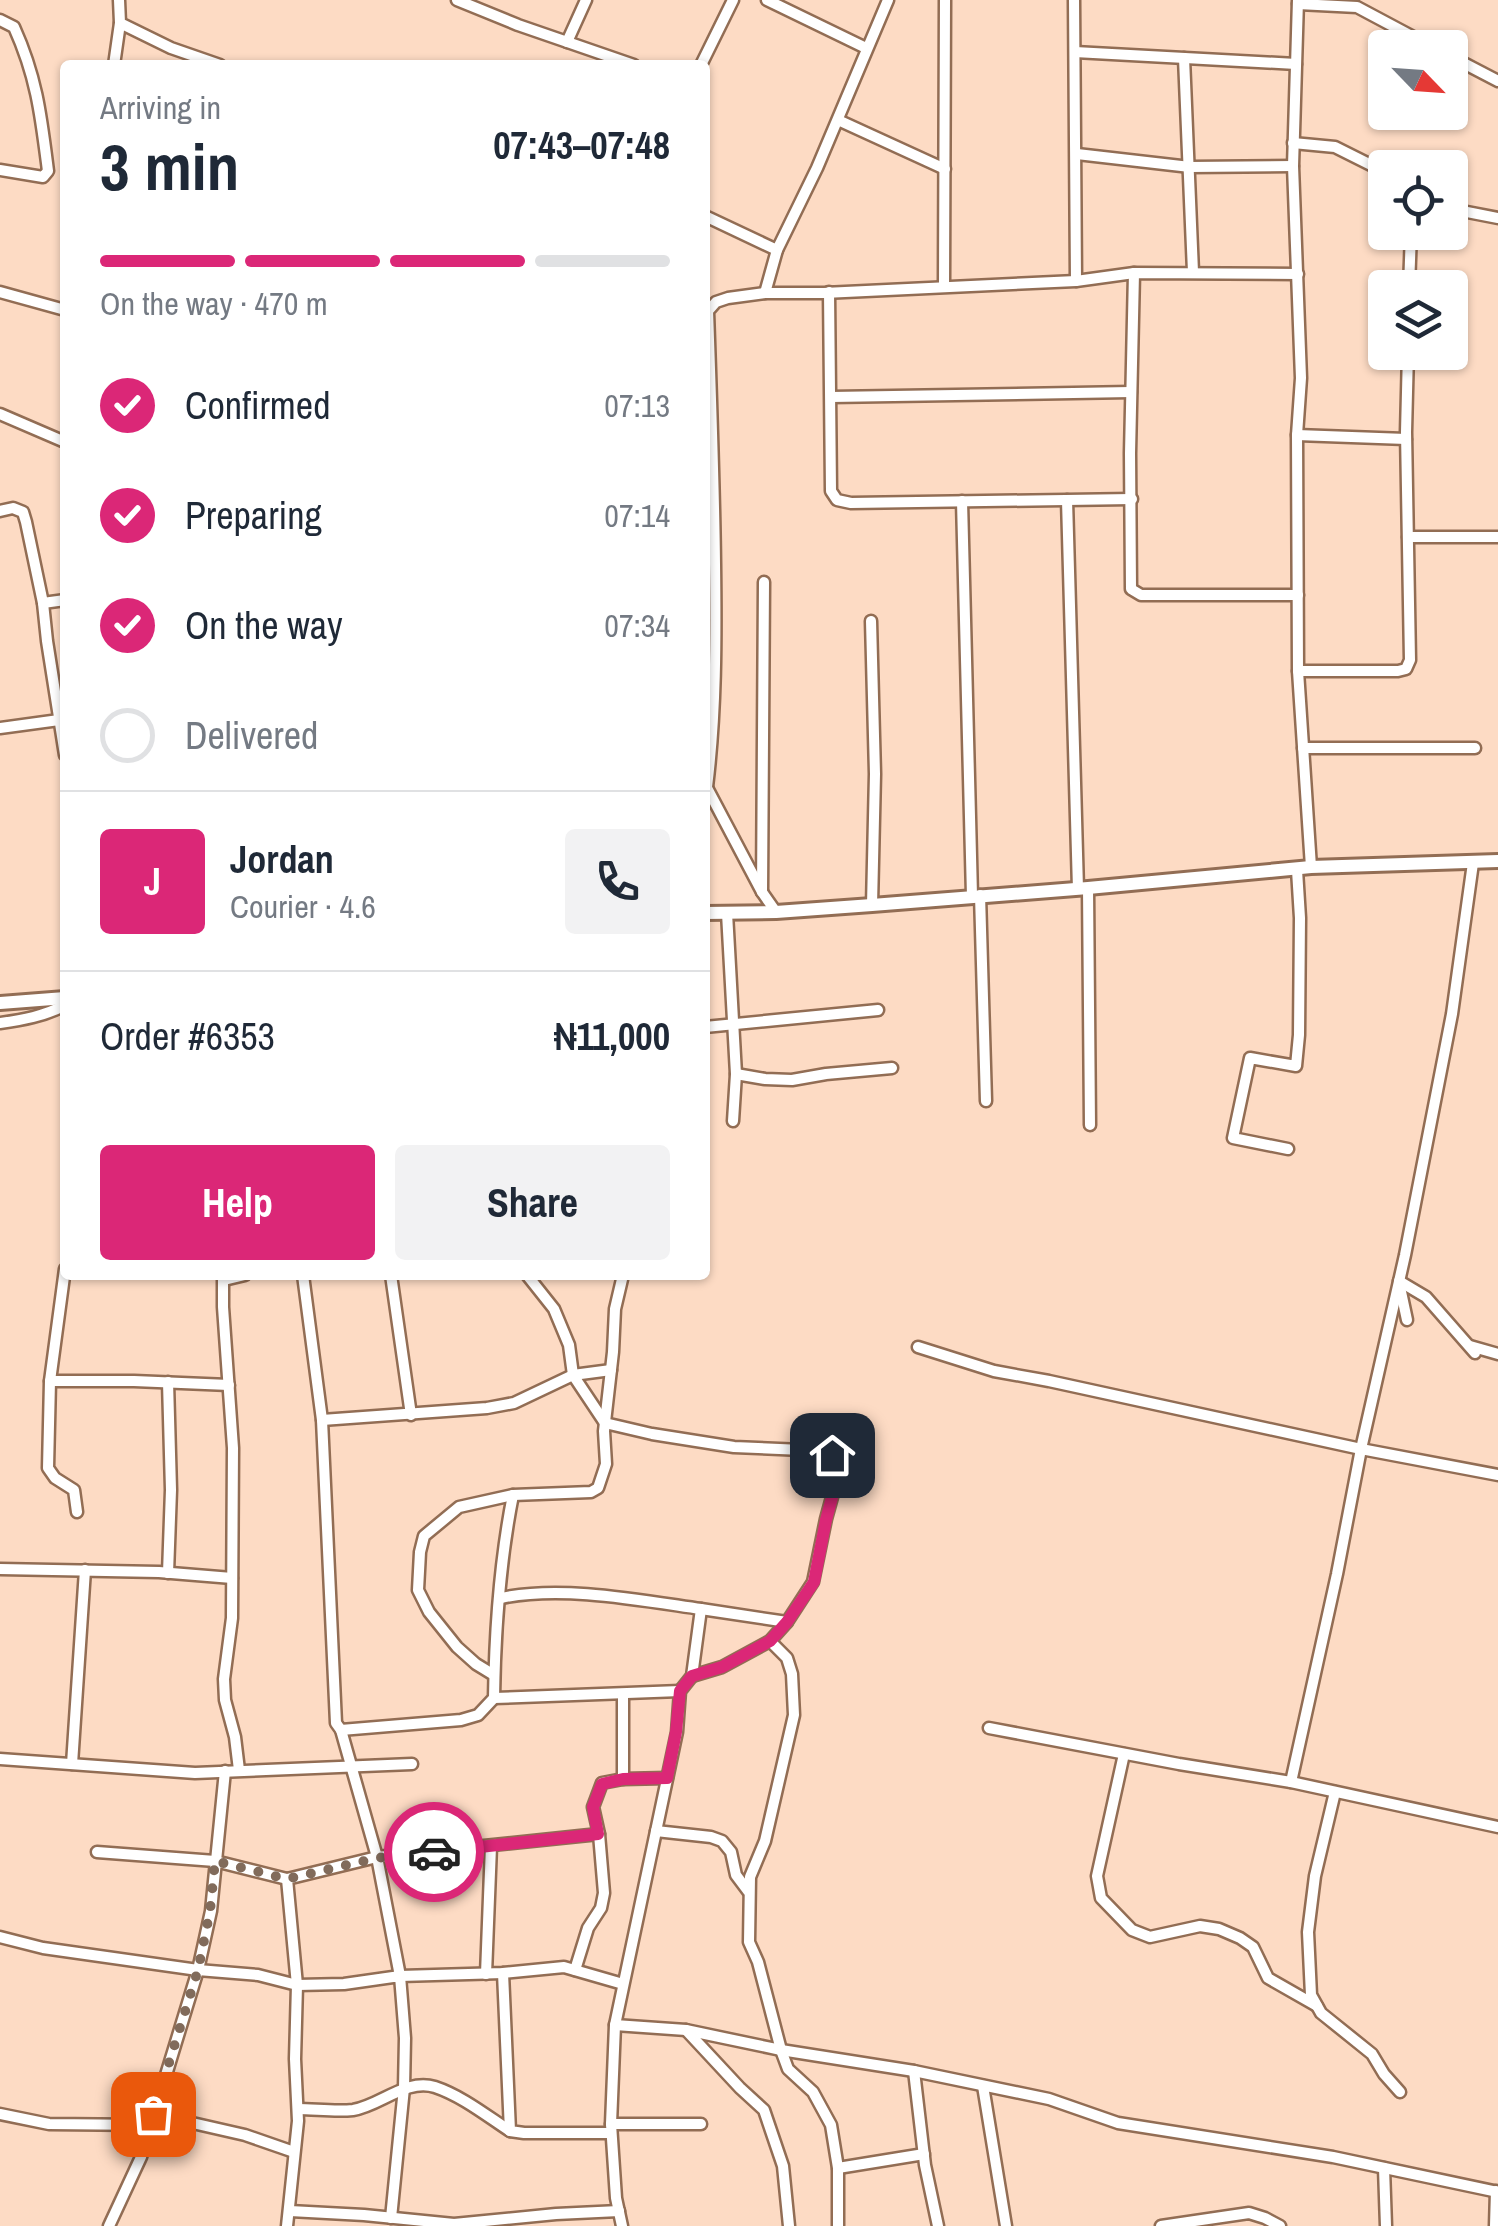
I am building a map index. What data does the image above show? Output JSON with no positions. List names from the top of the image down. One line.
{"north":"bottom right","page":{"heading":["3 min","Arriving in","07:43–07:48"],"panel":["Jordan","Courier · 4.6","Order #6353","₦11,000"],"bar":"On the way · 470 m","list":[["Confirmed","07:13"],["Preparing","07:14"],["On the way","07:34"],"Delivered"],"round":"J","buttons":["Help","Share"]}}
